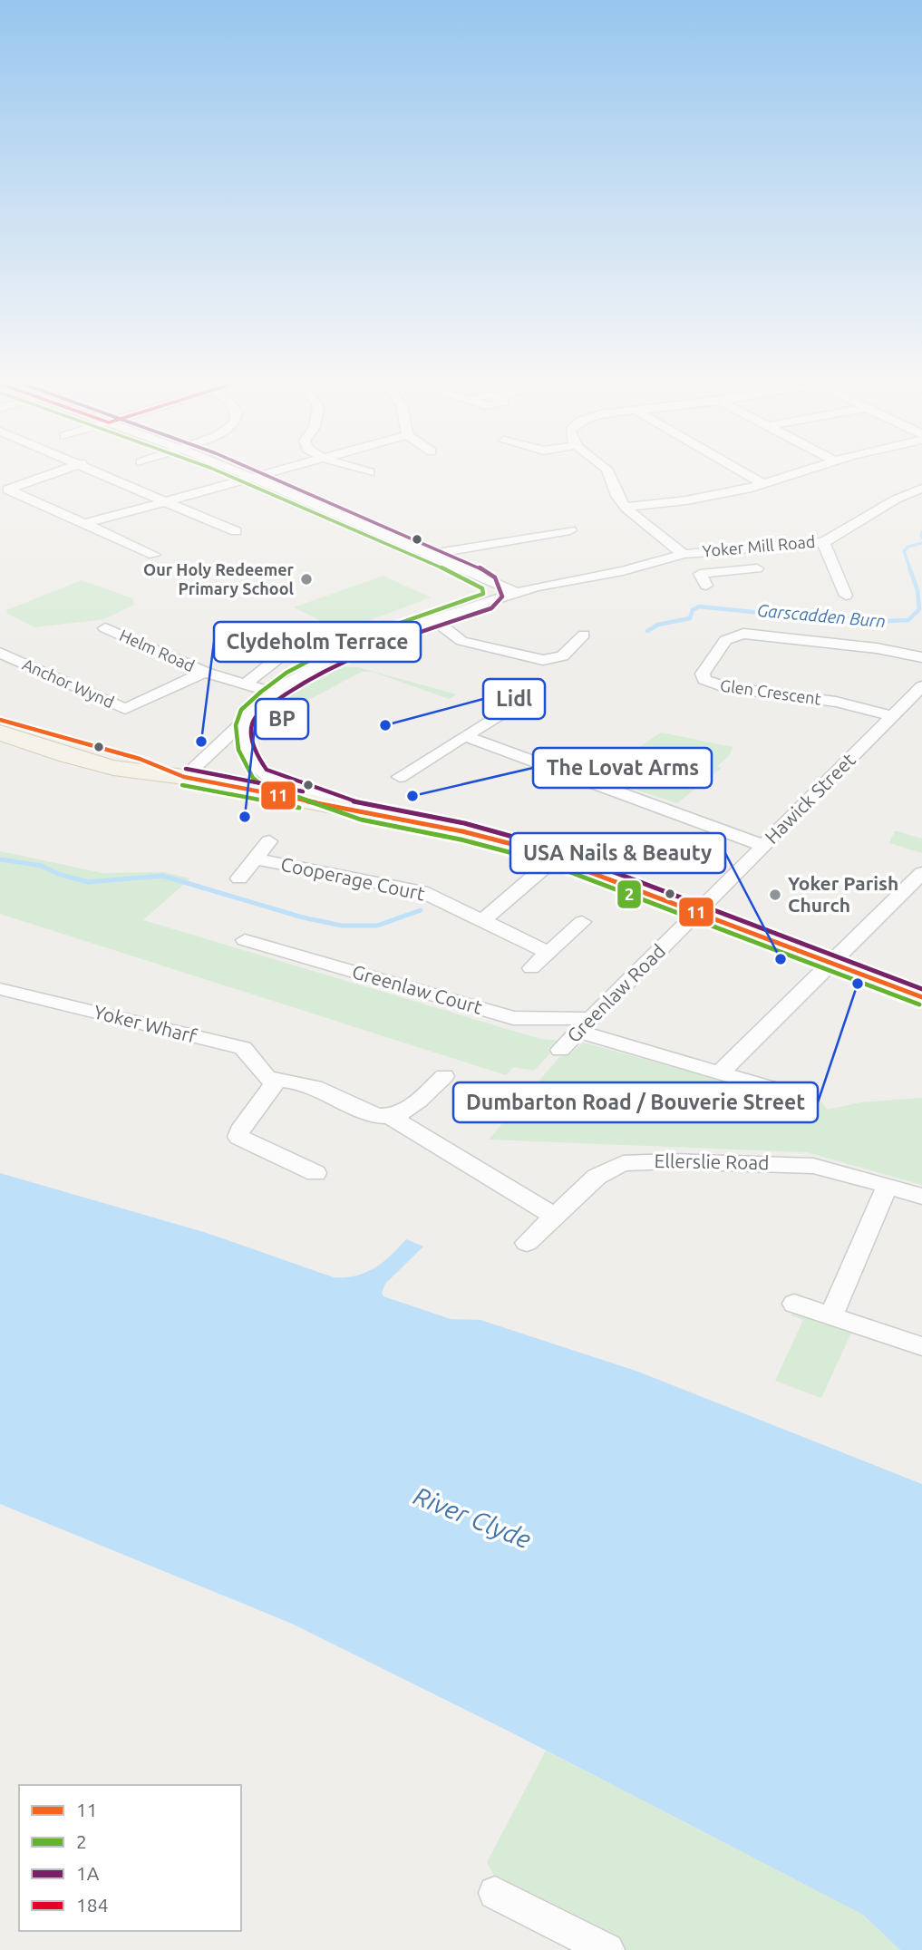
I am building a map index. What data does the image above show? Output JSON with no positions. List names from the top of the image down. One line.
{"streets":{"street":["Yoker Mill Road","Helm Road","Anchor Wynd","Glen Crescent","Hawick Street","Cooperage Court","Greenlaw Court","Greenlaw Road","Yoker Wharf","Ellerslie Road"]},"crossings":[["Yoker Mill Road","Helm Road"],["Helm Road","Anchor Wynd"],["Glen Crescent","Hawick Street"],["Hawick Street","Greenlaw Road"],["Greenlaw Court","Greenlaw Road"],["Yoker Wharf","Ellerslie Road"]],"water":["Garscadden Burn","River Clyde"],"places":["Our Holy Redeemer Primary School","Lidl","Clydeholm Terrace","The Lovat Arms","BP","Yoker Parish Church","USA Nails & Beauty","Dumbarton Road / Bouverie Street"],"lines":["transit line 2","transit line 1A","transit line 11"],"legend":["11","2","1A","184"]}
